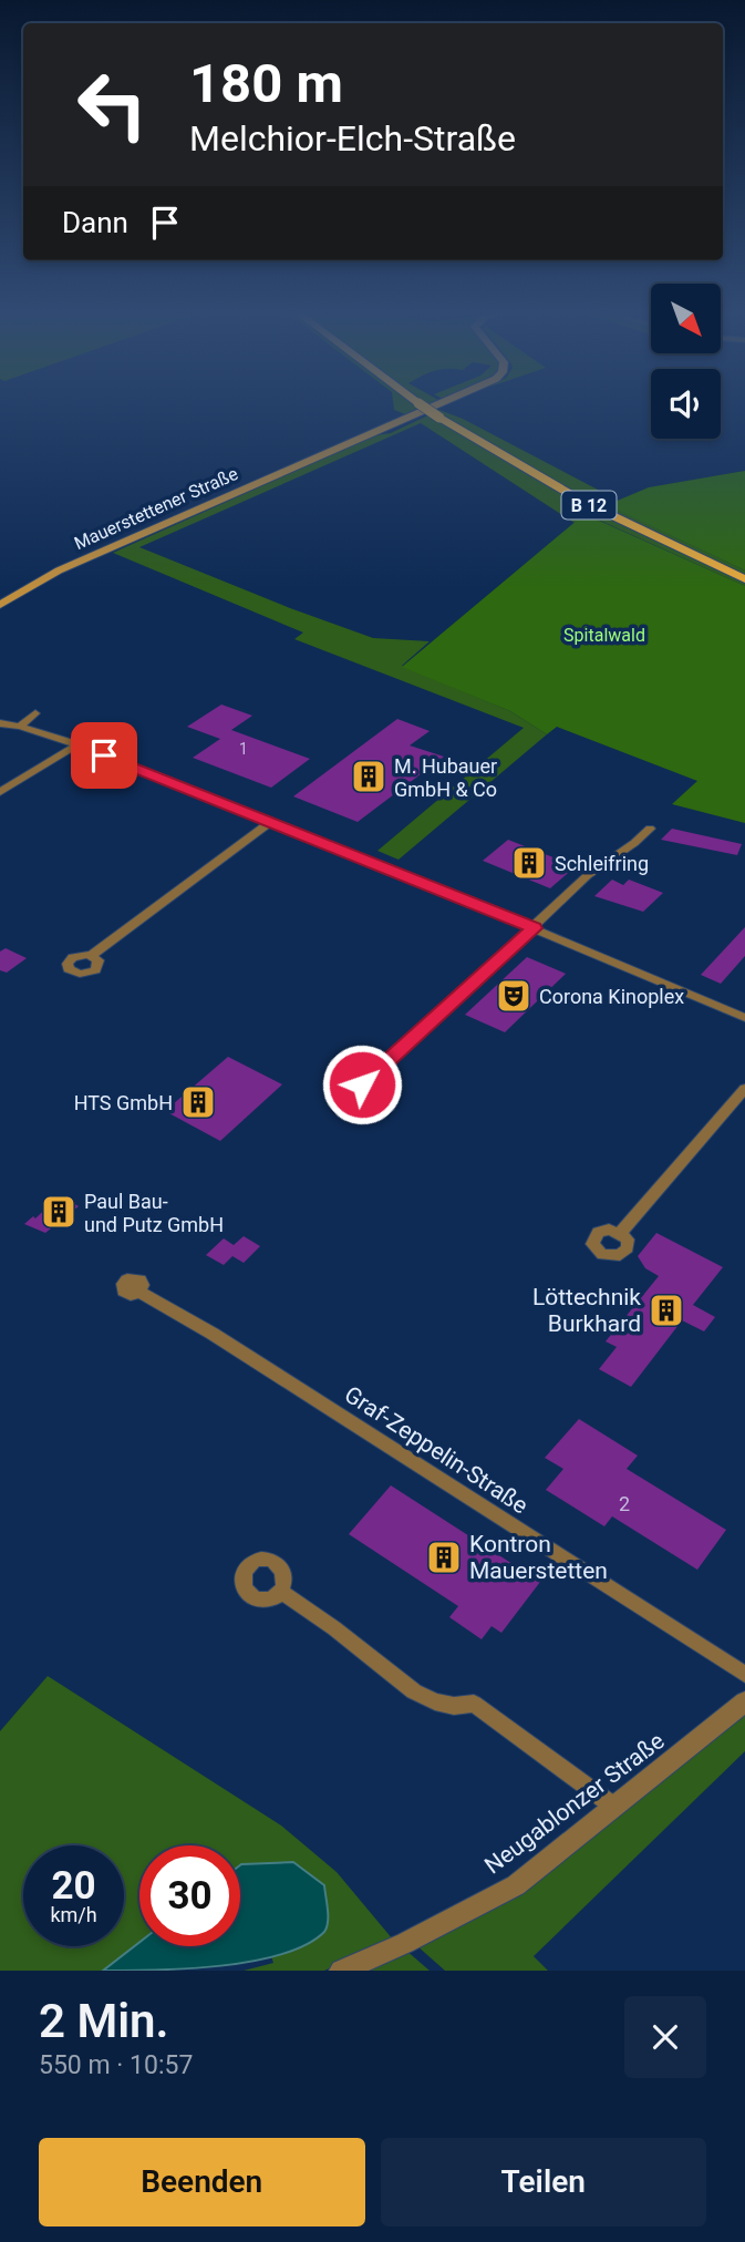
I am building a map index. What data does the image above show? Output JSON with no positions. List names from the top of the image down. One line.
{"streets":{"main road":["B 12","Mauerstettener Straße"],"street":["Graf-Zeppelin-Straße","Neugablonzer Straße"]},"parks":["Spitalwald"],"places":{"building":["M. Hubauer GmbH & Co","Schleifring","HTS GmbH","Paul Bau- und Putz GmbH","Löttechnik Burkhard","Kontron Mauerstetten"],"theatre":["Corona Kinoplex"]},"house_numbers":["1","2"],"north":"bottom right","page":{"turn":["180 m","Melchior-Elch-Straße"],"then":"Dann","speed":"20 km/h","limit":"30","heading":["2 Min.","550 m · 10:57"],"buttons":["Beenden","Teilen"]}}
